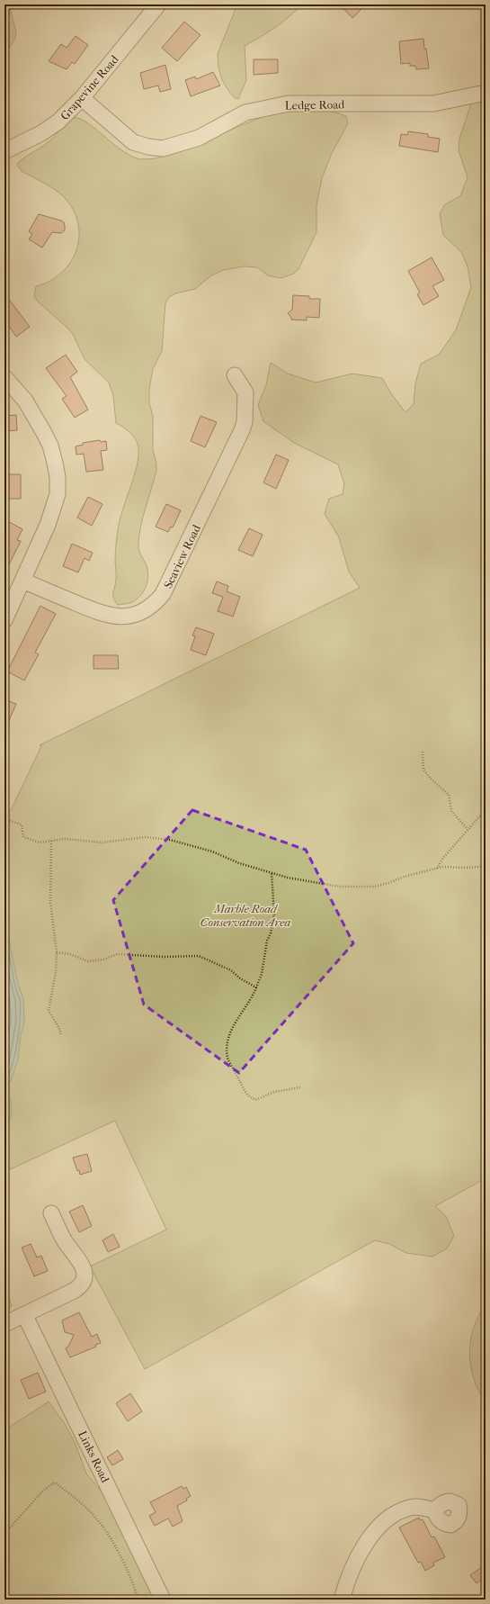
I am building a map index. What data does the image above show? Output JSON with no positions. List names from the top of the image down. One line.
{"streets":{"street":["Grapevine Road","Ledge Road","Seaview Road","Links Road"]},"crossings":[["Grapevine Road","Ledge Road"]],"parks":["Marble Road Conservation Area"]}
